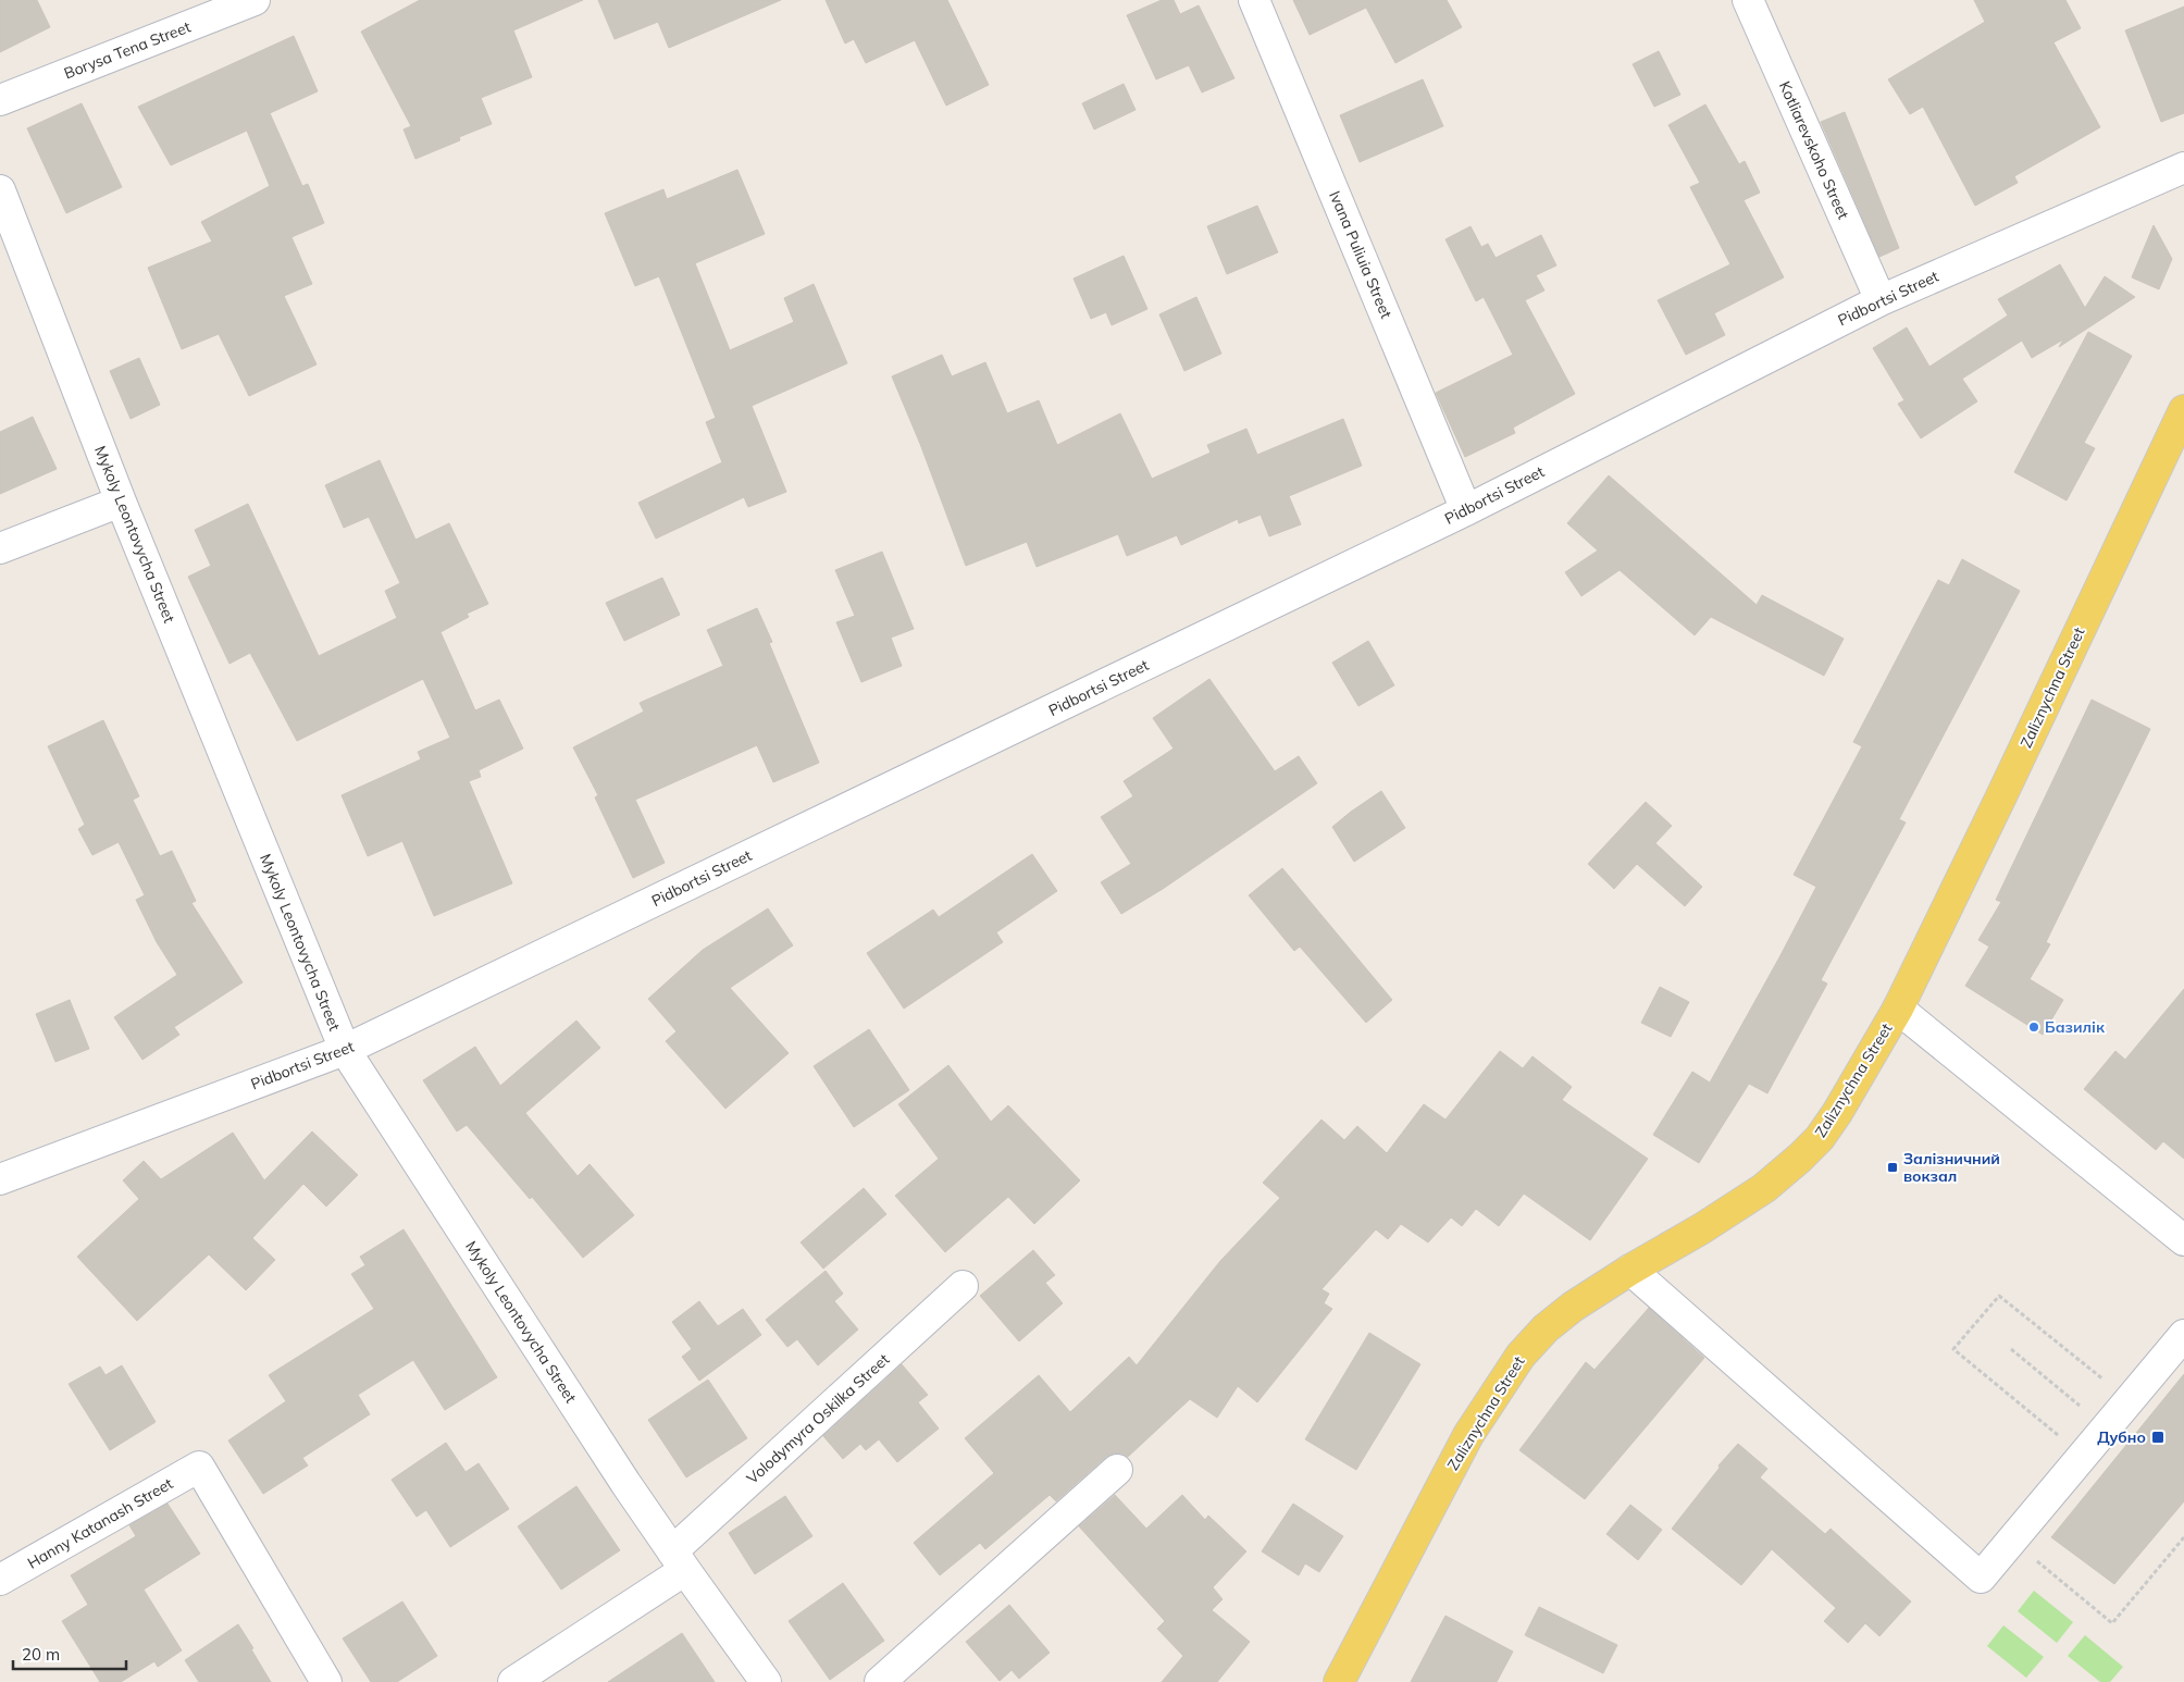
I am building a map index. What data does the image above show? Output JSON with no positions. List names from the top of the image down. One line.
{"streets":{"main road":["Zaliznychna Street"],"street":["Borysa Tena Street","Kotliarevskoho Street","Ivana Puliuia Street","Pidbortsi Street","Mykoly Leontovycha Street","Volodymyra Oskilka Street","Hanny Katanash Street"]},"crossings":[["Kotliarevskoho Street","Pidbortsi Street"],["Ivana Puliuia Street","Pidbortsi Street"],["Pidbortsi Street","Mykoly Leontovycha Street"],["Mykoly Leontovycha Street","Volodymyra Oskilka Street"]],"places":{"other":["Базилік"],"transit":["Залізничний вокзал","Дубно"]},"scale_bar":"20 m"}
